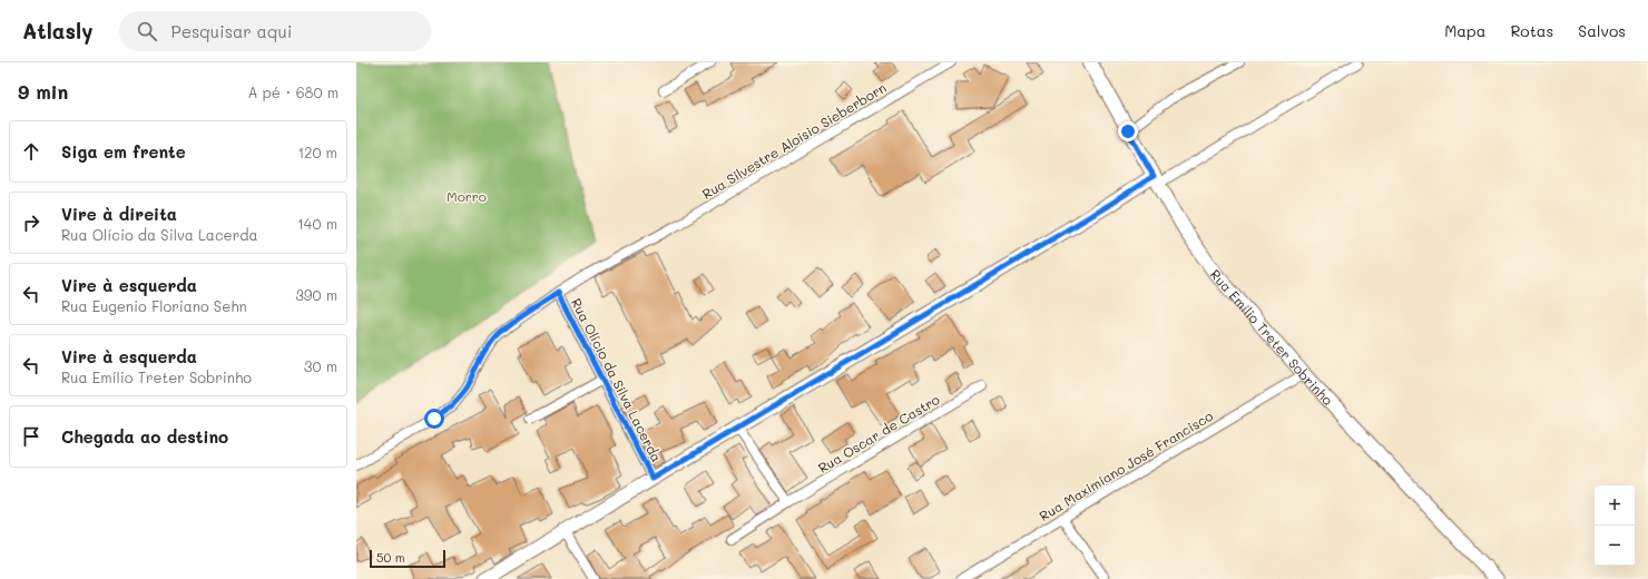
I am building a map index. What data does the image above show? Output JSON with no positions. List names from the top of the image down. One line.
{"streets":{"street":["Rua Silvestre Aloisio Sieberborn","Rua Emílio Treter Sobrinho","Rua Olício da Silva Lacerda","Rua Oscar de Castro","Rua Maximiano José Francisco"]},"crossings":[["Rua Silvestre Aloisio Sieberborn","Rua Olício da Silva Lacerda"],["Rua Emílio Treter Sobrinho","Rua Maximiano José Francisco"]],"parks":["Morro"],"scale_bar":"50 m","page":{"header":"Atlasly","search":"Pesquisar aqui","nav":["Mapa","Rotas","Salvos"],"heading":["9 min","A pé · 680 m"],"list":[["Siga em frente","120 m"],["Vire à direita","Rua Olício da Silva Lacerda","140 m"],["Vire à esquerda","Rua Eugenio Floriano Sehn","390 m"],["Vire à esquerda","Rua Emílio Treter Sobrinho","30 m"],"Chegada ao destino"],"map_buttons":["+","−"],"scale":"50 m"}}
